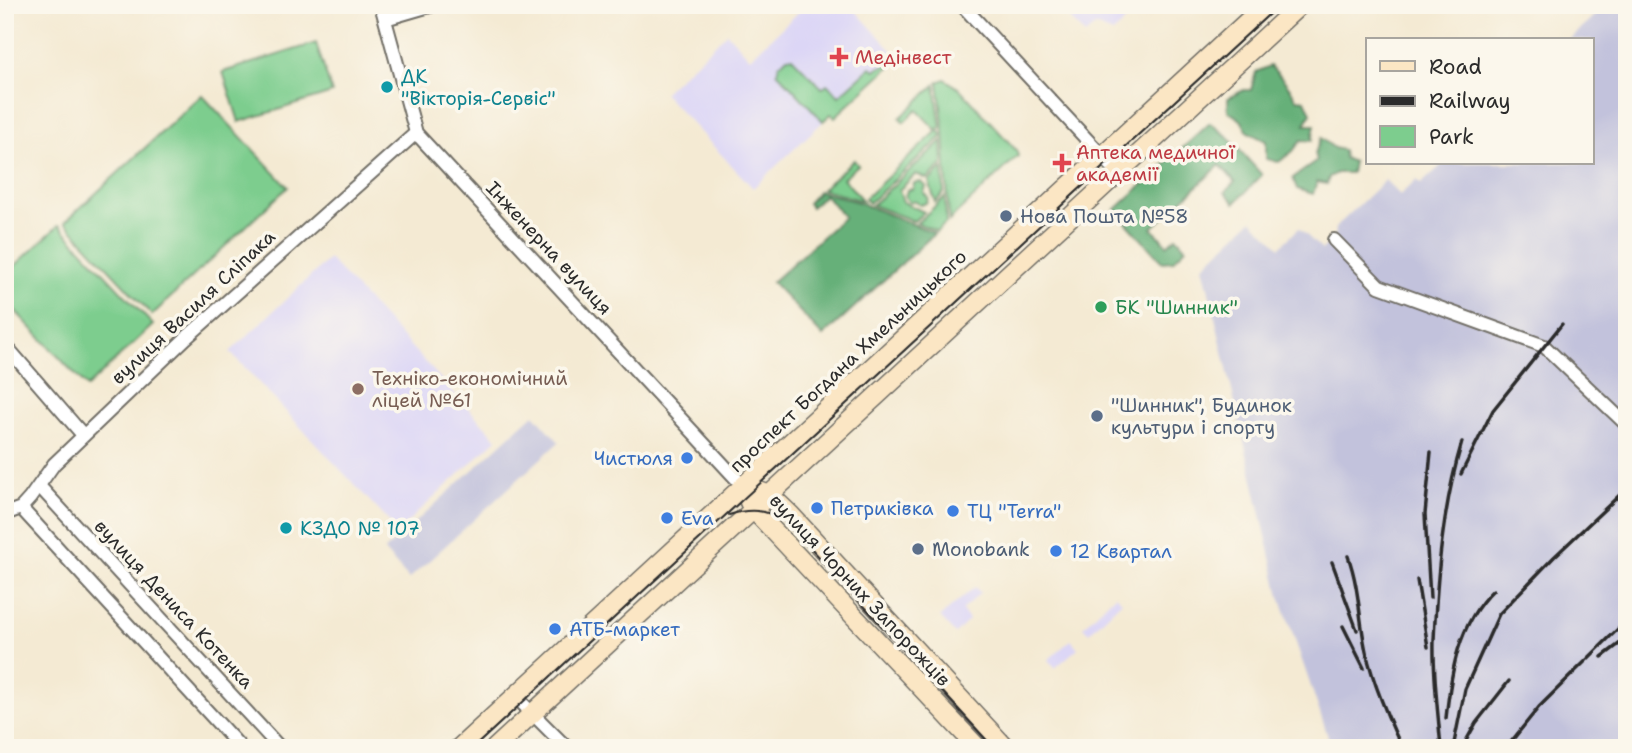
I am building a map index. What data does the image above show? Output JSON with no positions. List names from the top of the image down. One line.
{"streets":{"main road":["проспект Богдана Хмельницького","вулиця Чорних Запорожців"],"street":["Інженерна вулиця","вулиця Василя Сліпака","вулиця Дениса Котенка"]},"crossings":[["Інженерна вулиця","вулиця Василя Сліпака"],["Інженерна вулиця","проспект Богдана Хмельницького"],["Інженерна вулиця","вулиця Чорних Запорожців"],["вулиця Василя Сліпака","вулиця Дениса Котенка"],["проспект Богдана Хмельницького","вулиця Чорних Запорожців"]],"places":{"health":["Медінвест","Аптека медичної академії"],"other":["ДК \"Вікторія-Сервіс\"","Нова Пошта №58","БК \"Шинник\"","Техніко-економічний ліцей №61","\"Шинник\", Будинок культури і спорту","Чистюля","Петриківка","ТЦ \"Terra\"","Eva","КЗДО № 107","Monobank","12 Квартал","АТБ-маркет"]},"legend":["Road","Railway","Park"]}
